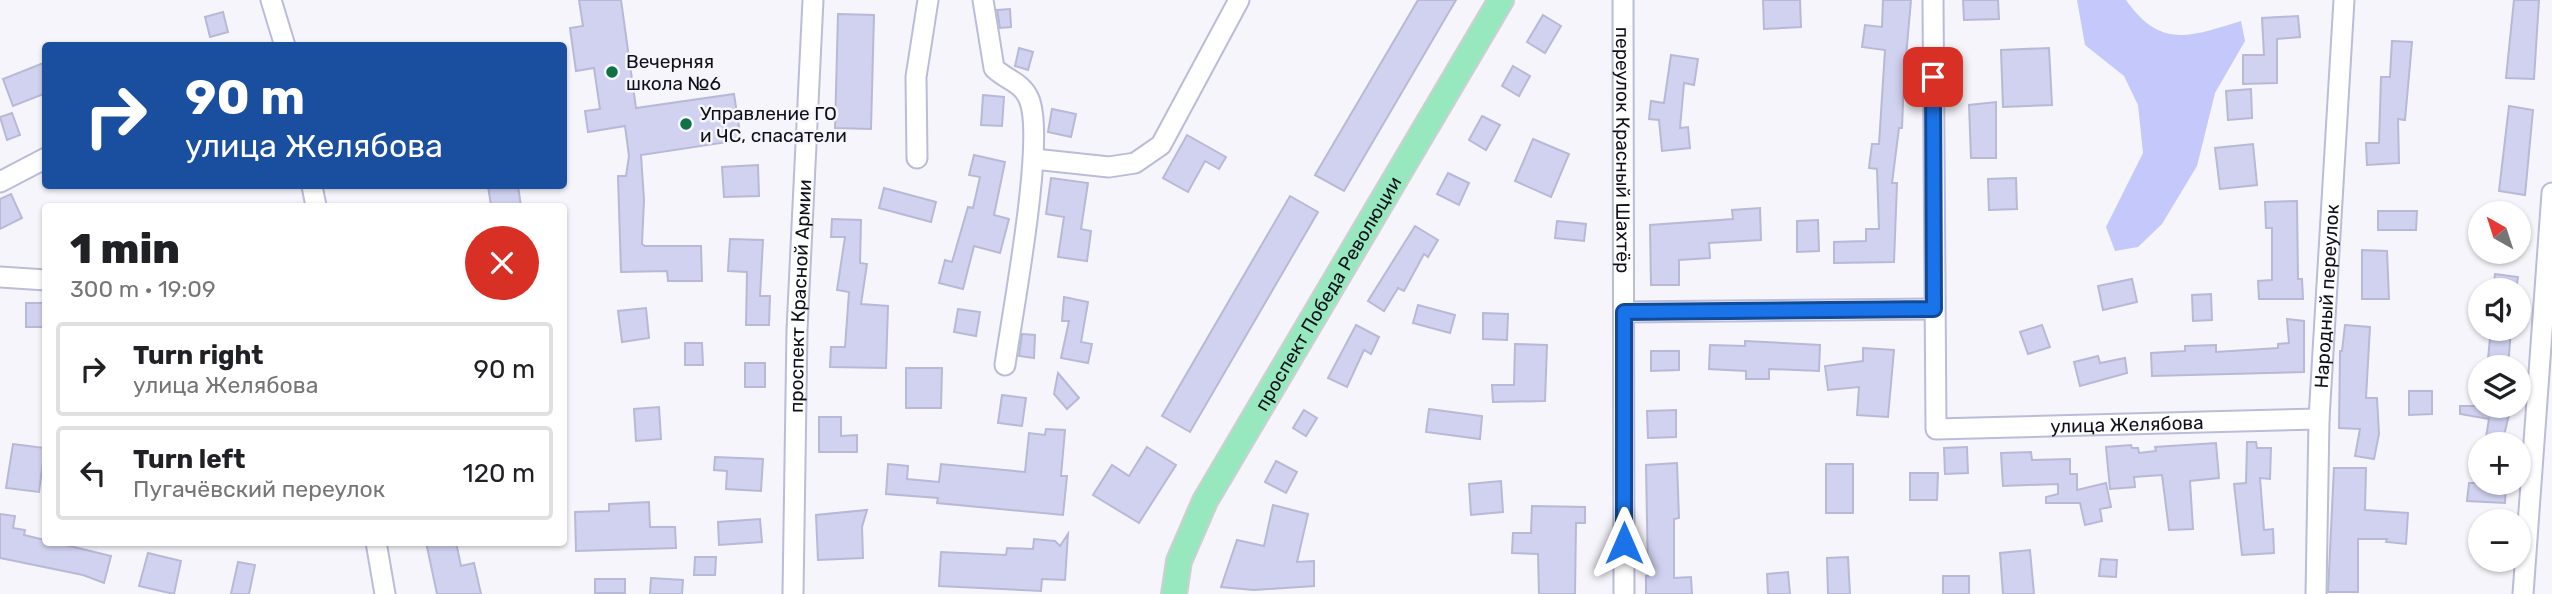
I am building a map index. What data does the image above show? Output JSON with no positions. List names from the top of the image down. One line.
{"streets":{"main road":["проспект Победа Революции"],"street":["переулок Красный Шахтёр","проспект Красной Армии","Народный переулок","улица Желябова"]},"crossings":[["Народный переулок","улица Желябова"]],"places":["Вечерняя школа №6","Управление ГО и ЧС, спасатели"],"north":"top left","page":{"turn":["90 m","улица Желябова"],"map_buttons":["+","−"],"heading":["1 min","300 m · 19:09"],"list":[{"name":"Turn right","note":"улица Желябова","value":"90 m"},{"name":"Turn left","note":"Пугачёвский переулок","value":"120 m"}]}}
